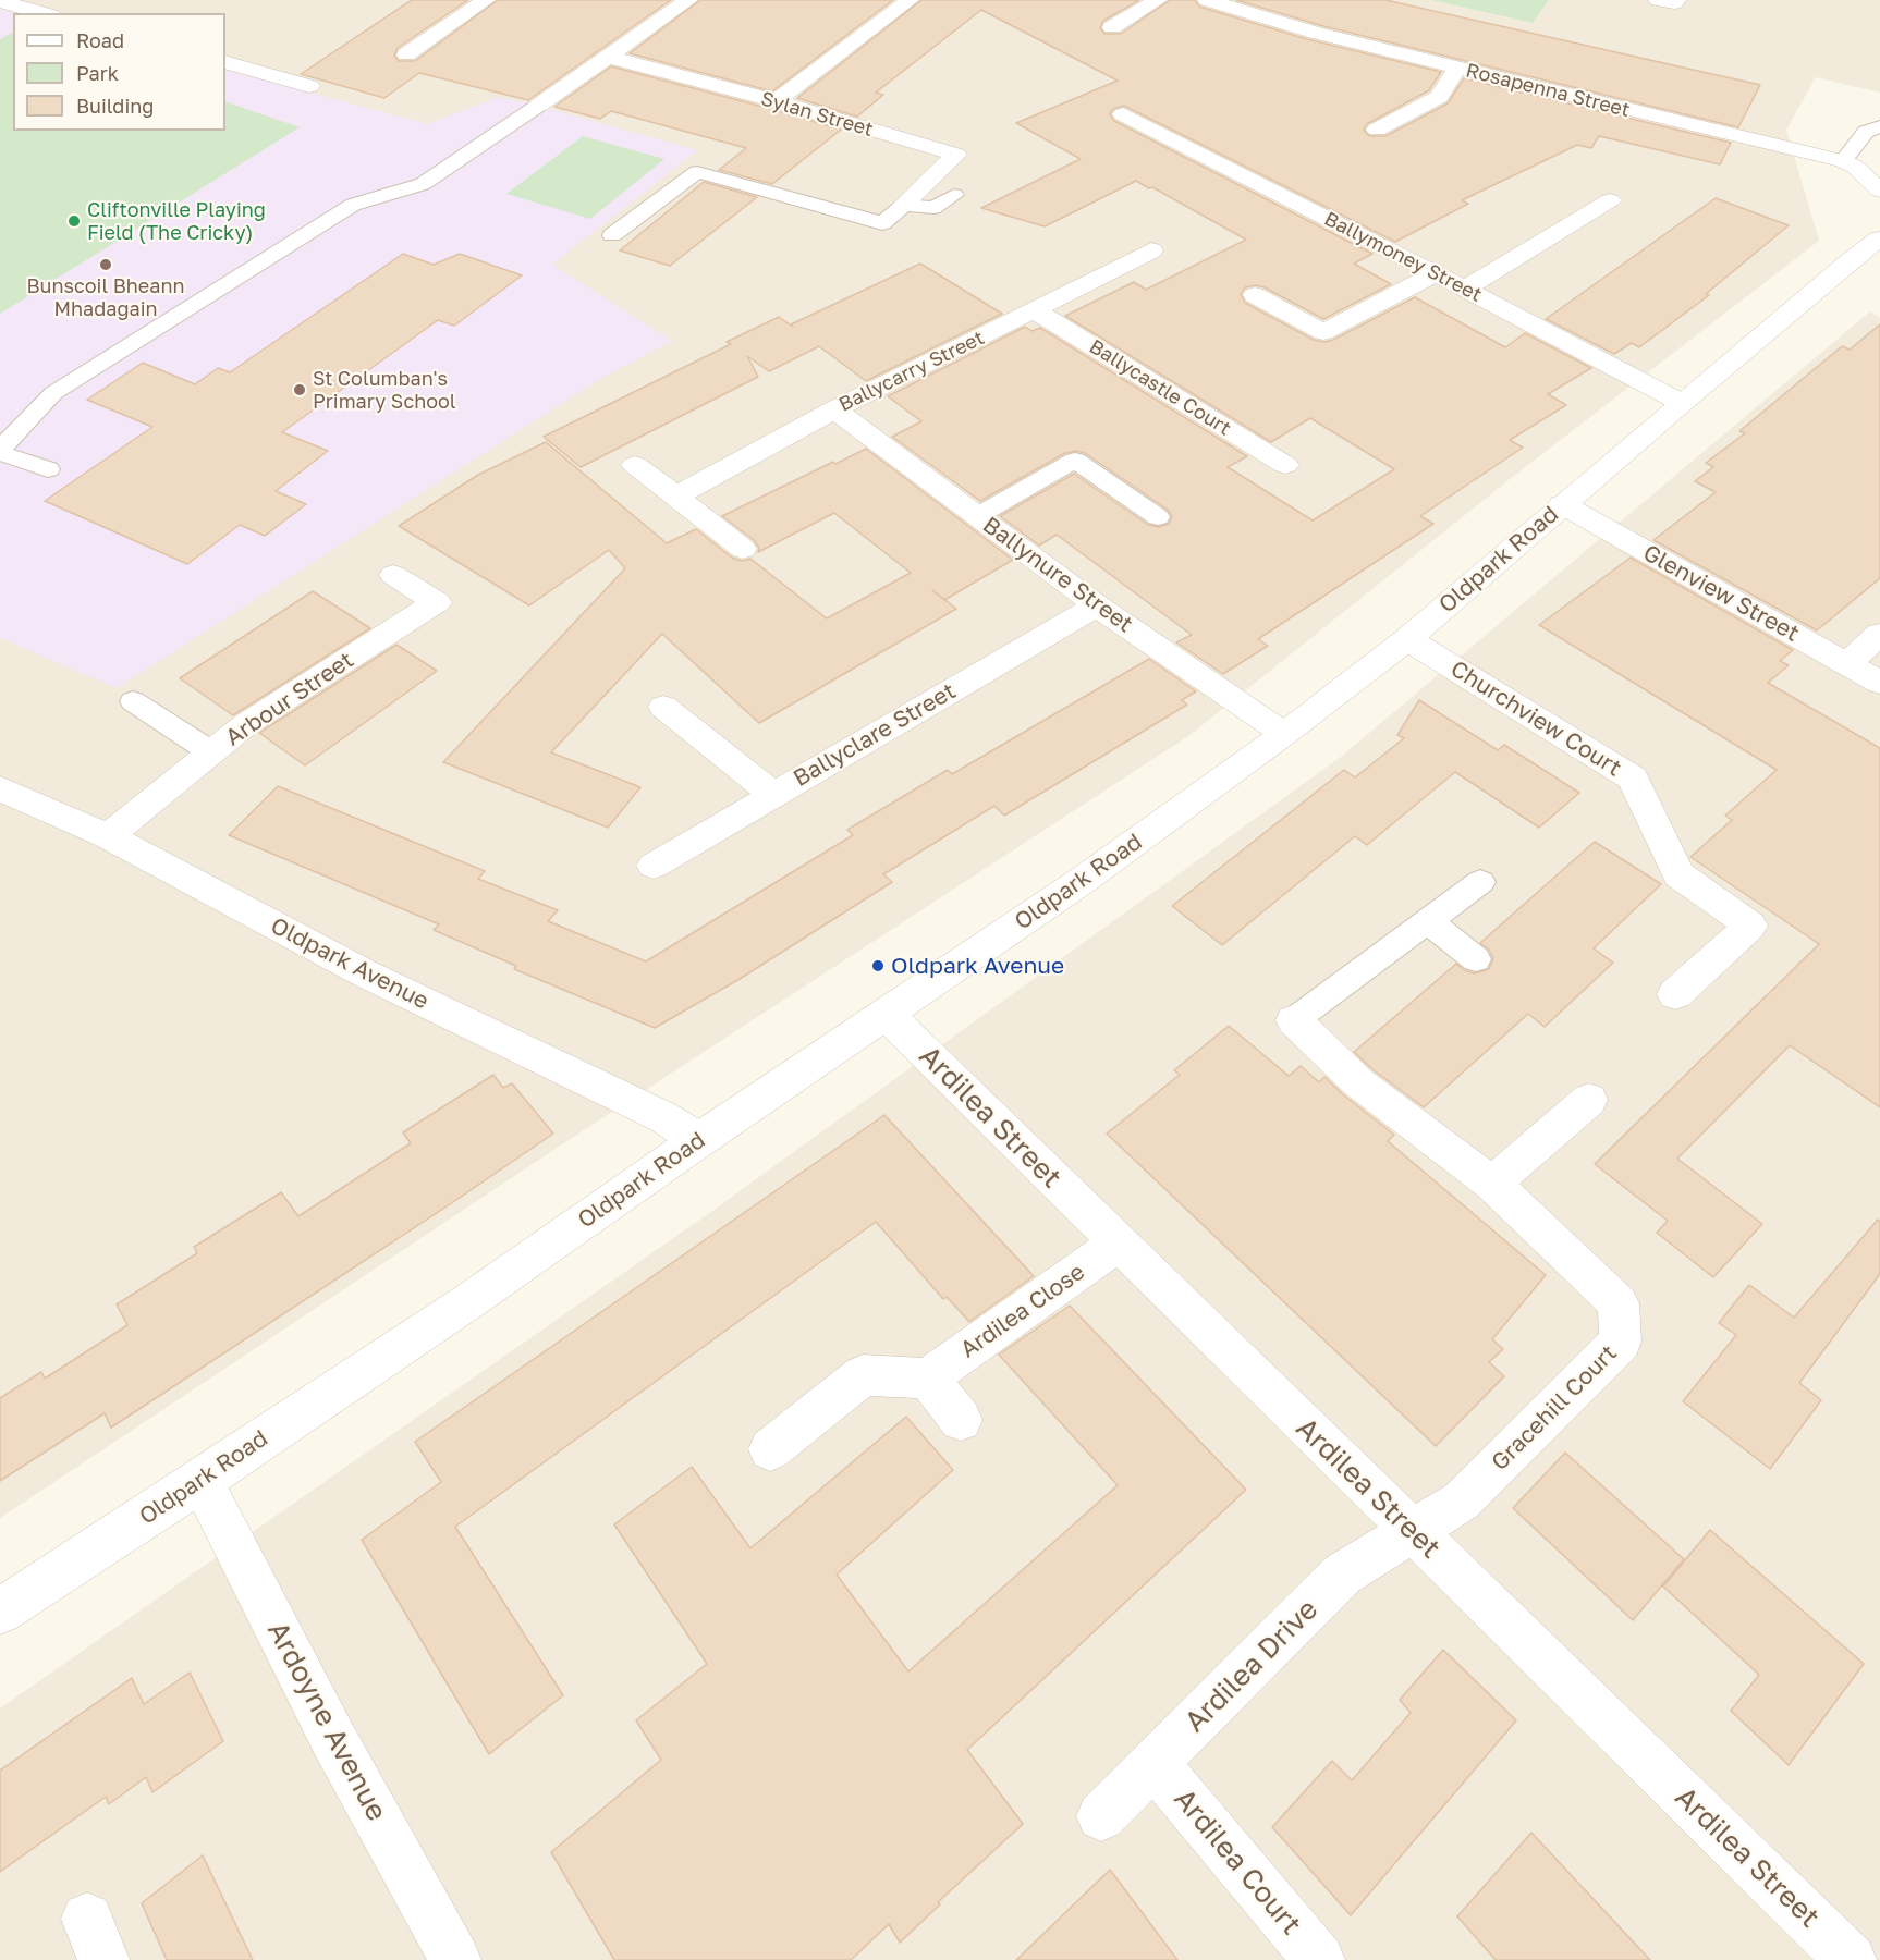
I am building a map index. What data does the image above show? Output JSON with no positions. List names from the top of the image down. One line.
{"streets":{"street":["Rosapenna Street","Sylan Street","Ballymoney Street","Ballycarry Street","Ballycastle Court","Oldpark Road","Ballynure Street","Glenview Street","Arbour Street","Churchview Court","Ballyclare Street","Oldpark Avenue","Ardilea Street","Ardilea Close","Gracehill Court","Ardilea Drive","Ardoyne Avenue","Ardilea Court"]},"crossings":[["Ballymoney Street","Oldpark Road"],["Ballycarry Street","Ballycastle Court"],["Ballycarry Street","Ballynure Street"],["Oldpark Road","Ballynure Street"],["Oldpark Road","Glenview Street"],["Oldpark Road","Churchview Court"],["Oldpark Road","Oldpark Avenue"],["Oldpark Road","Ardilea Street"],["Oldpark Road","Ardoyne Avenue"],["Ballynure Street","Ballyclare Street"],["Arbour Street","Oldpark Avenue"],["Ardilea Street","Ardilea Close"],["Ardilea Street","Gracehill Court"],["Ardilea Street","Ardilea Drive"],["Gracehill Court","Ardilea Drive"],["Ardilea Drive","Ardilea Court"]],"places":["Cliftonville Playing Field (The Cricky)","Bunscoil Bheann Mhadagain","St Columban's Primary School","Oldpark Avenue"],"legend":["Road","Park","Building"]}
